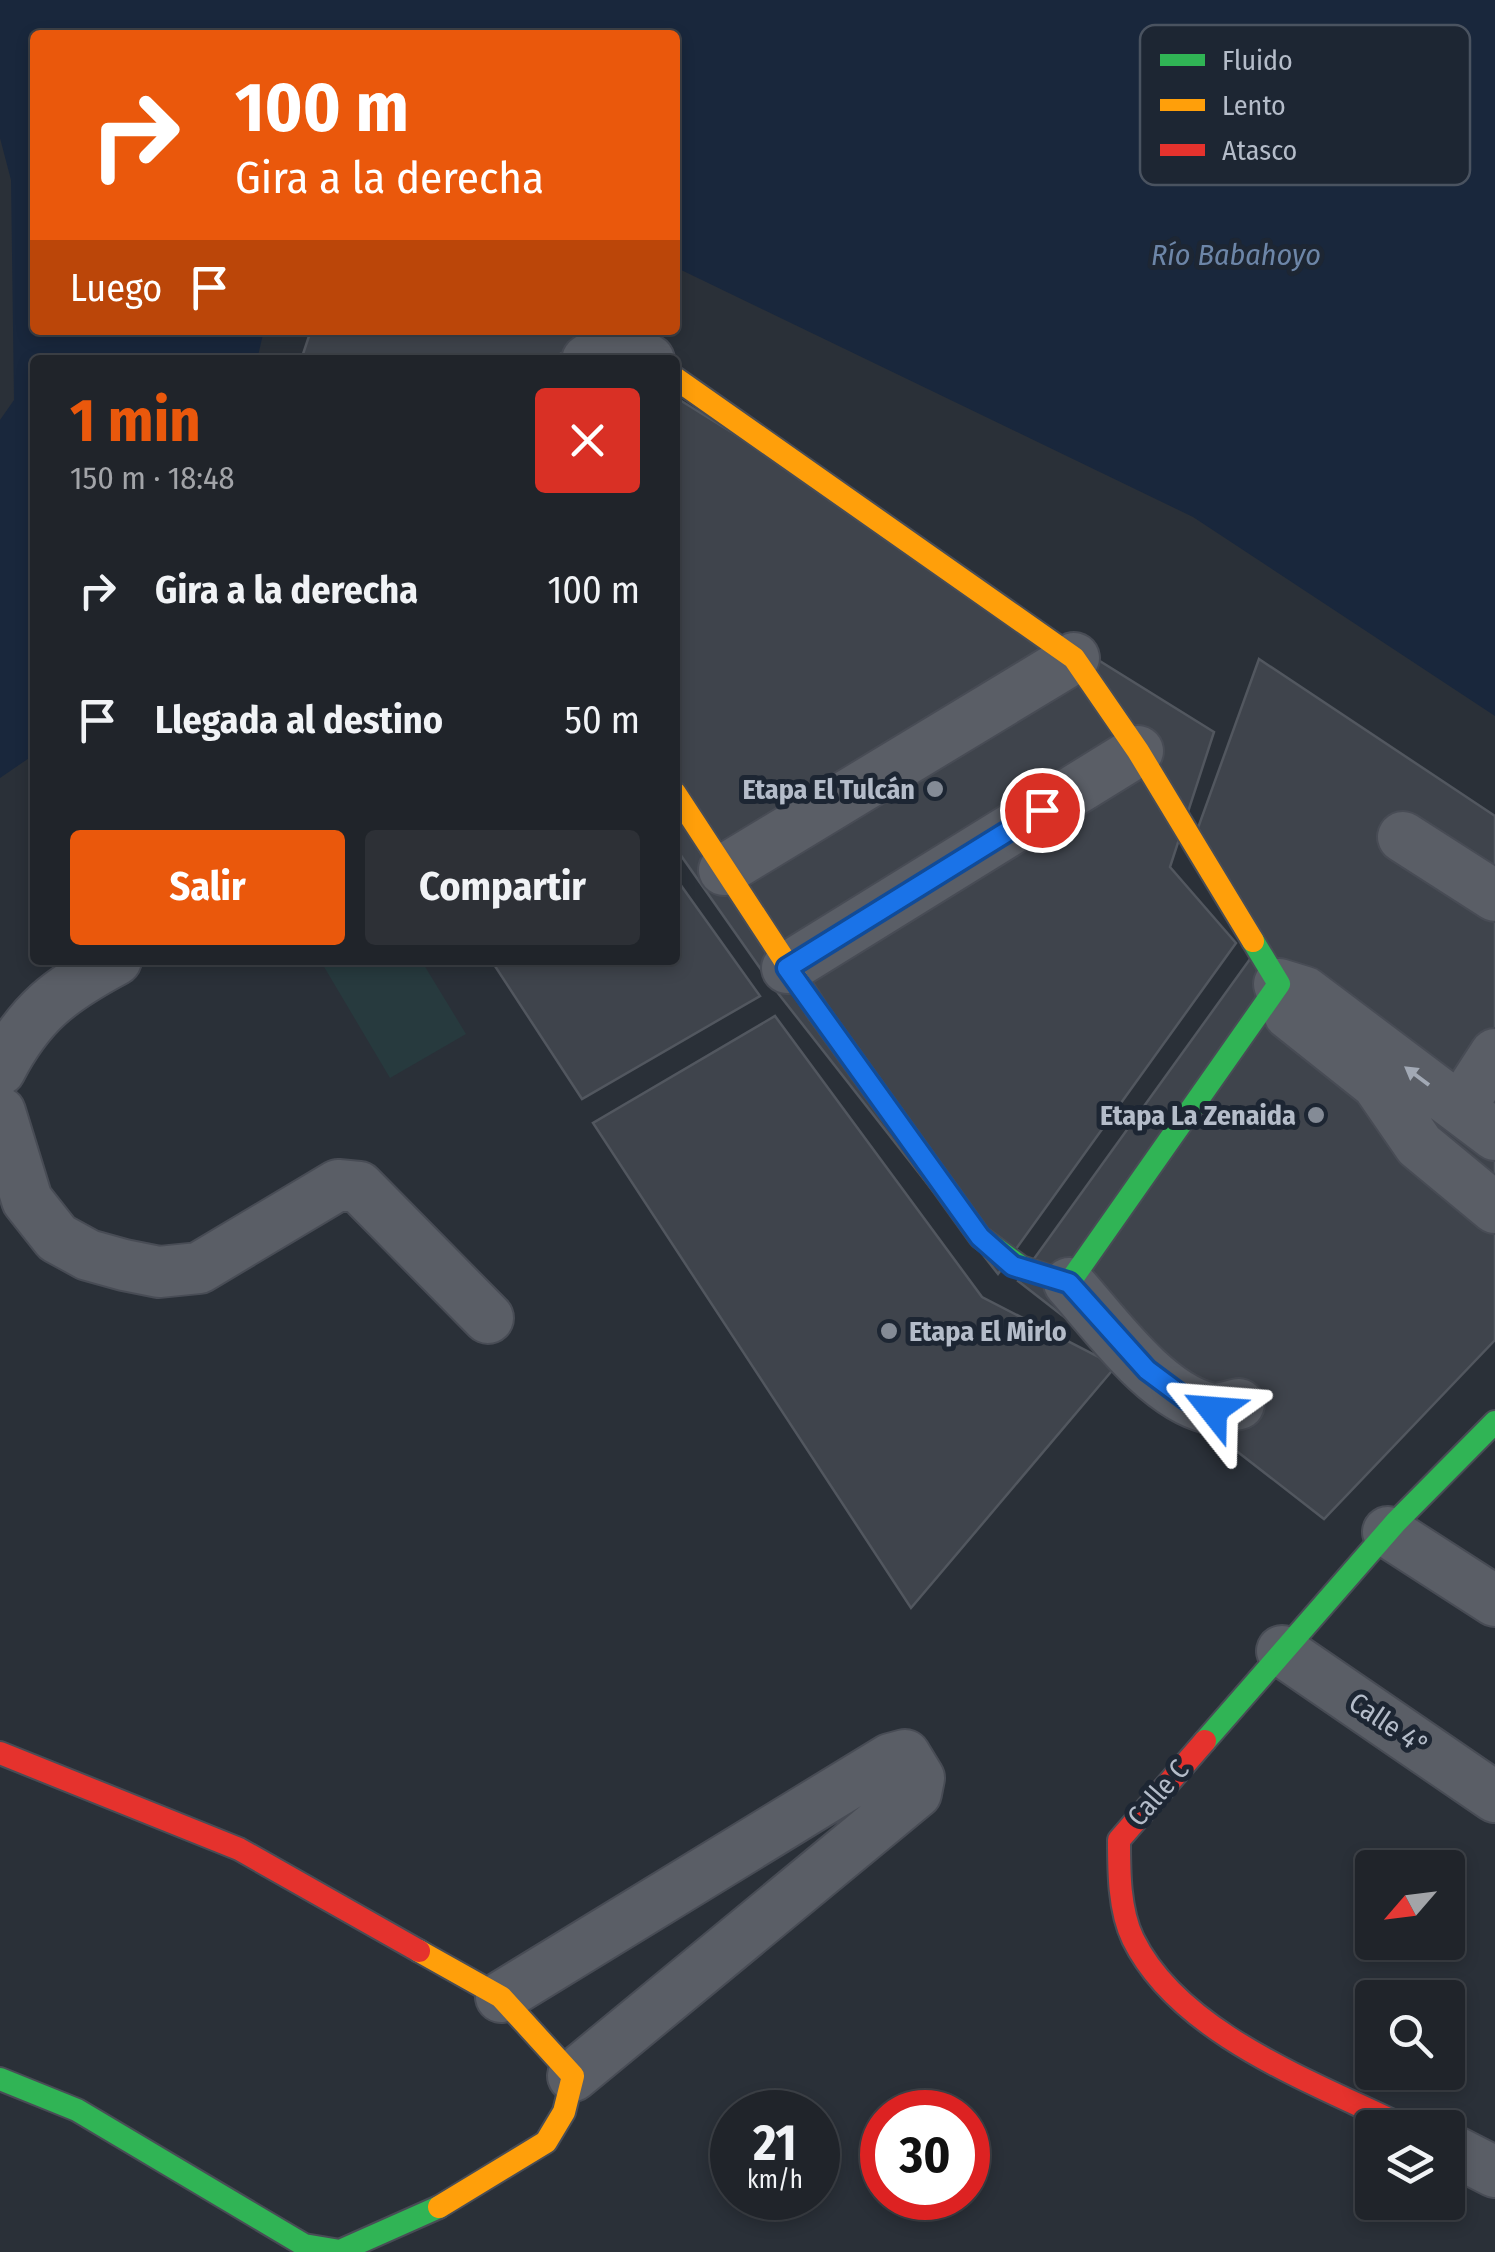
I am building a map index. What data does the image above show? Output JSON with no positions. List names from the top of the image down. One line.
{"streets":{"street":["Calle 4°","Calle C"]},"crossings":[["Calle 4°","Calle C"]],"water":["Río Babahoyo"],"places":["Etapa El Tulcán","Etapa La Zenaida","Etapa El Mirlo"],"legend":["Fluido","Lento","Atasco"],"north":"bottom left","page":{"turn":["100 m","Gira a la derecha"],"then":"Luego","heading":["1 min","150 m · 18:48"],"list":[{"name":"Gira a la derecha","value":"100 m"},{"name":"Llegada al destino","value":"50 m"}],"buttons":["Salir","Compartir"],"speed":"21 km/h","limit":"30"}}
